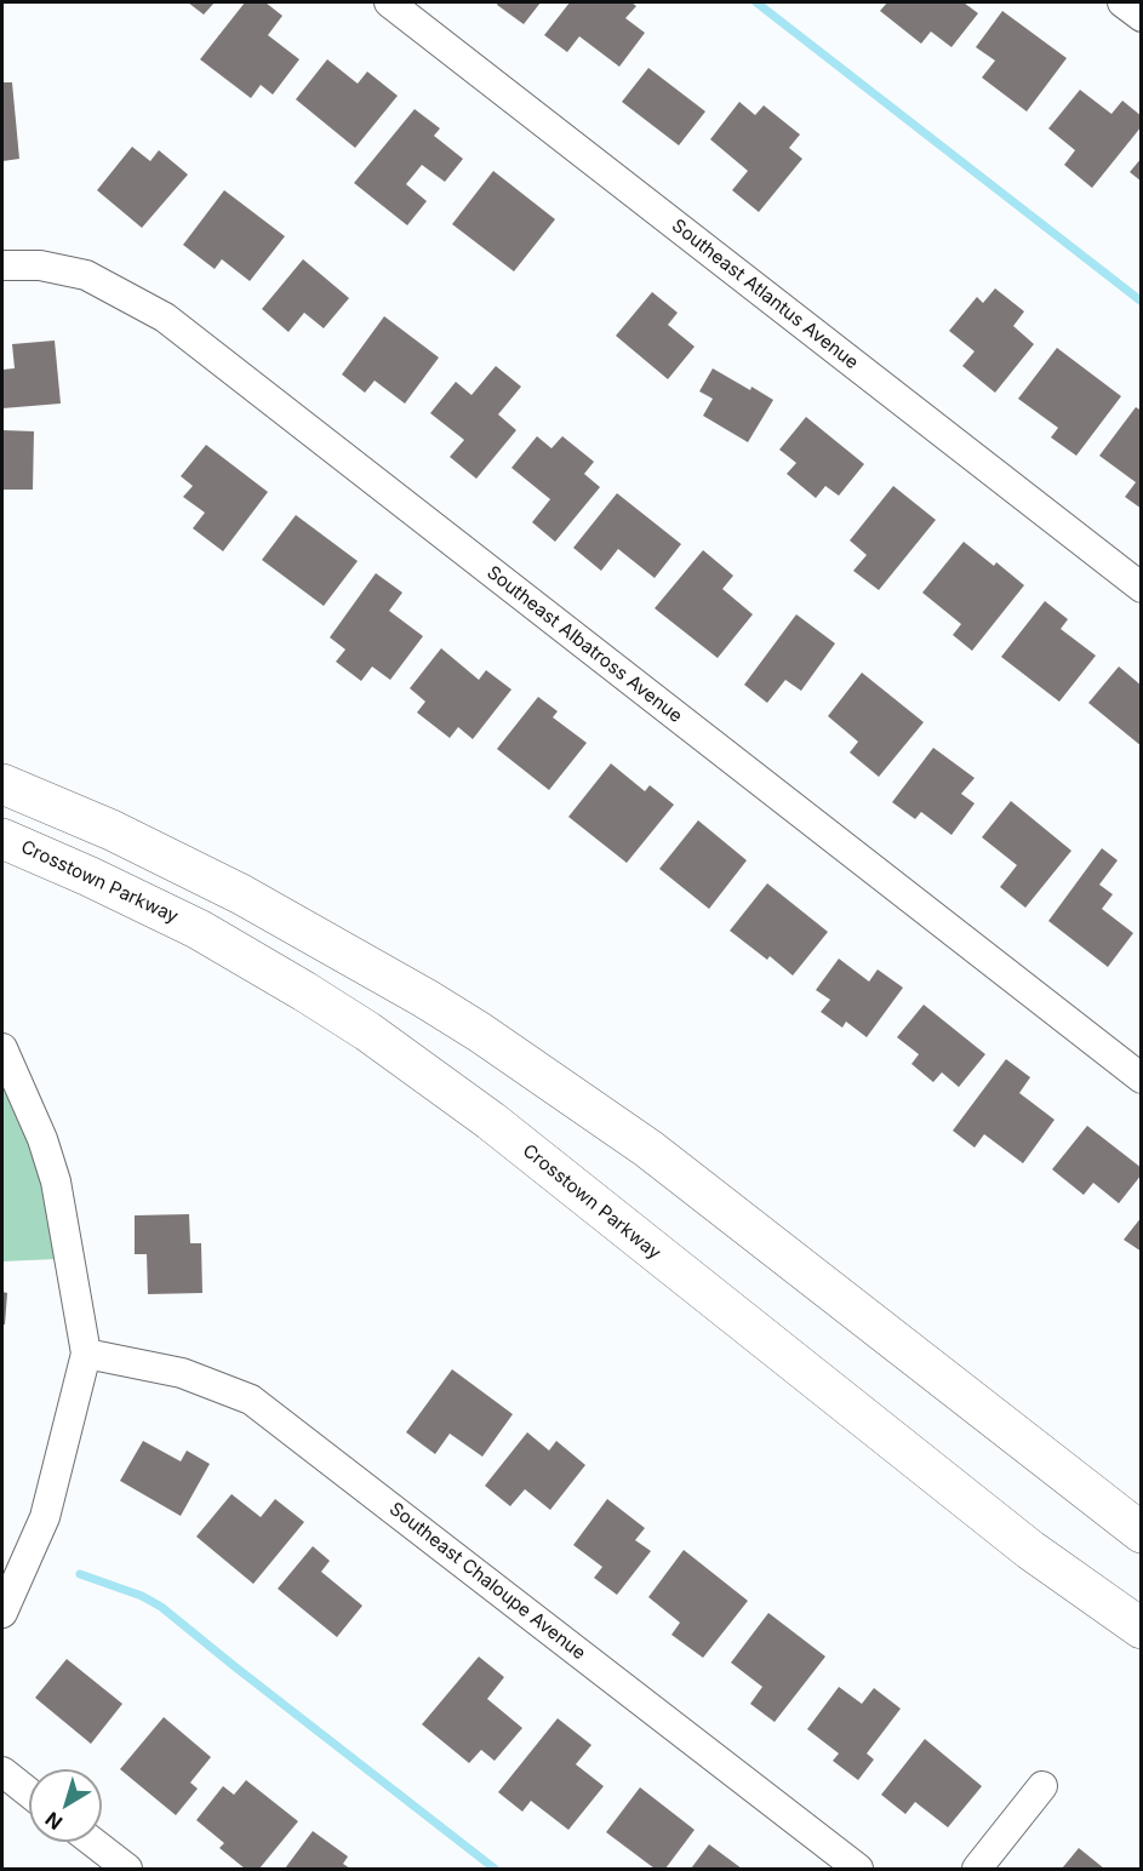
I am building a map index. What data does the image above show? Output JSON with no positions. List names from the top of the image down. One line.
{"streets":{"main road":["Crosstown Parkway"],"street":["Southeast Atlantus Avenue","Southeast Albatross Avenue","Southeast Chaloupe Avenue"]},"north":"bottom left"}
